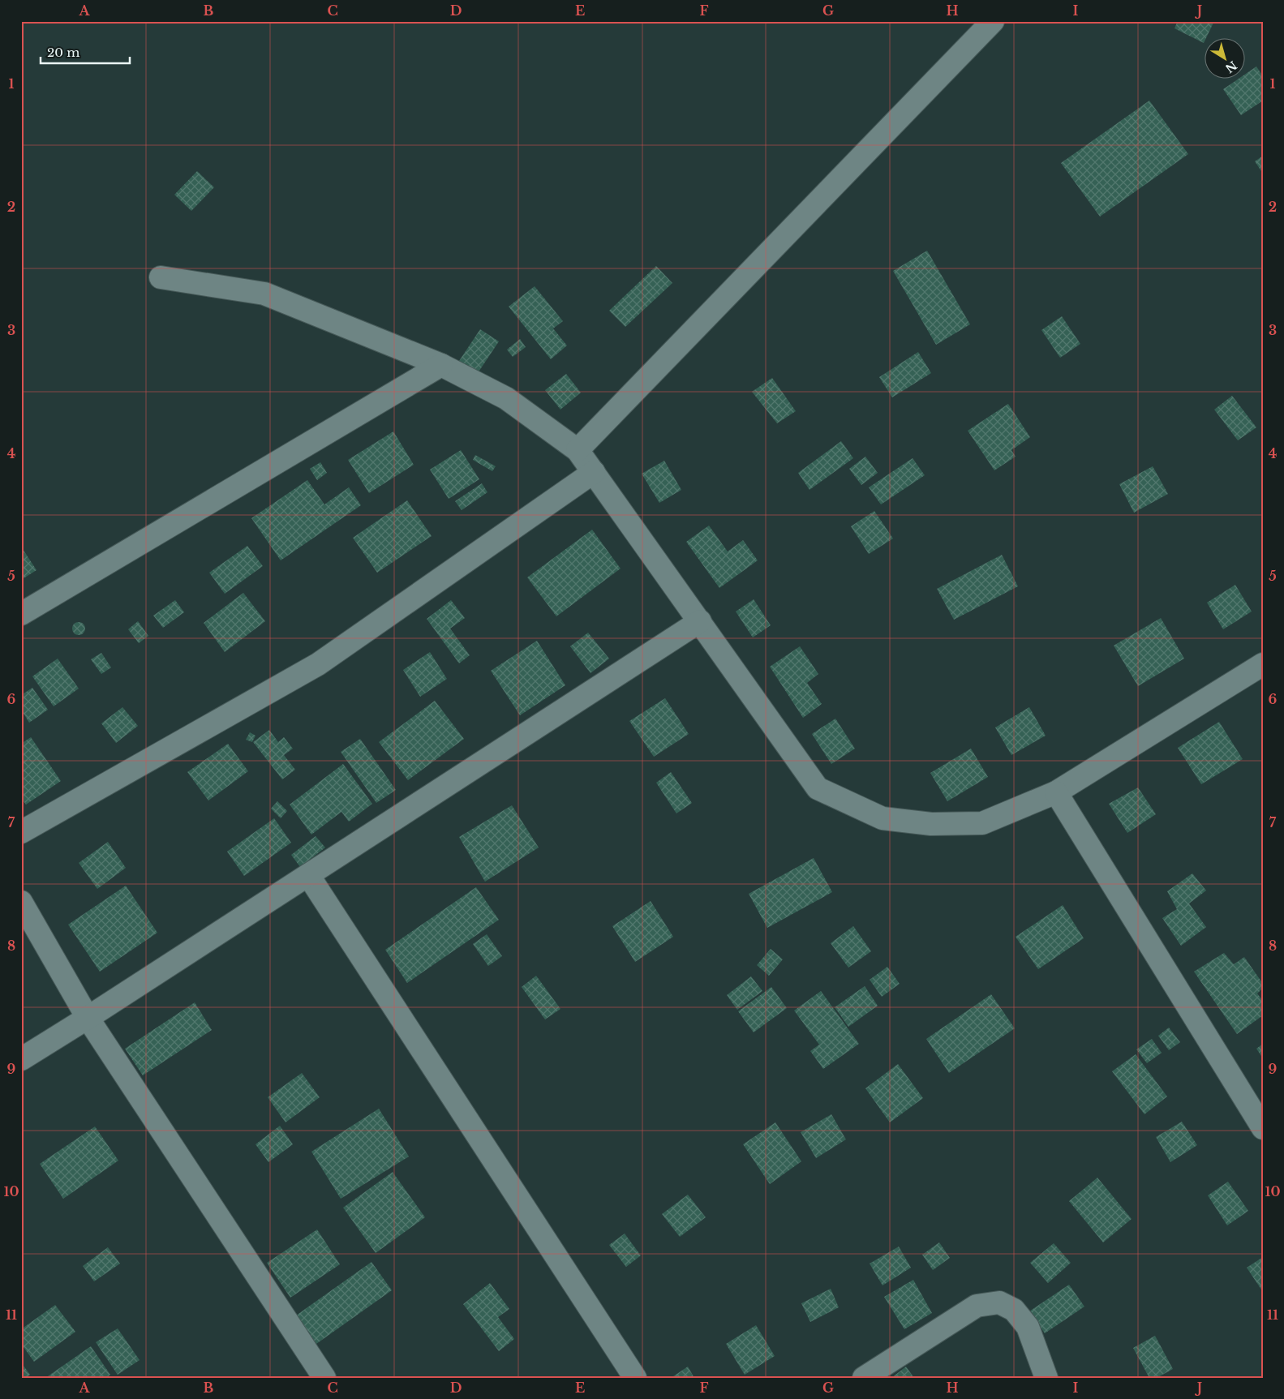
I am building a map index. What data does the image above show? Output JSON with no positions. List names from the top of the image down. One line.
{"scale_bar":"20 m","north":"bottom right","grid":{"columns":["A","B","C","D","E","F","G","H","I","J"],"rows":["1","2","3","4","5","6","7","8","9","10","11"]}}
